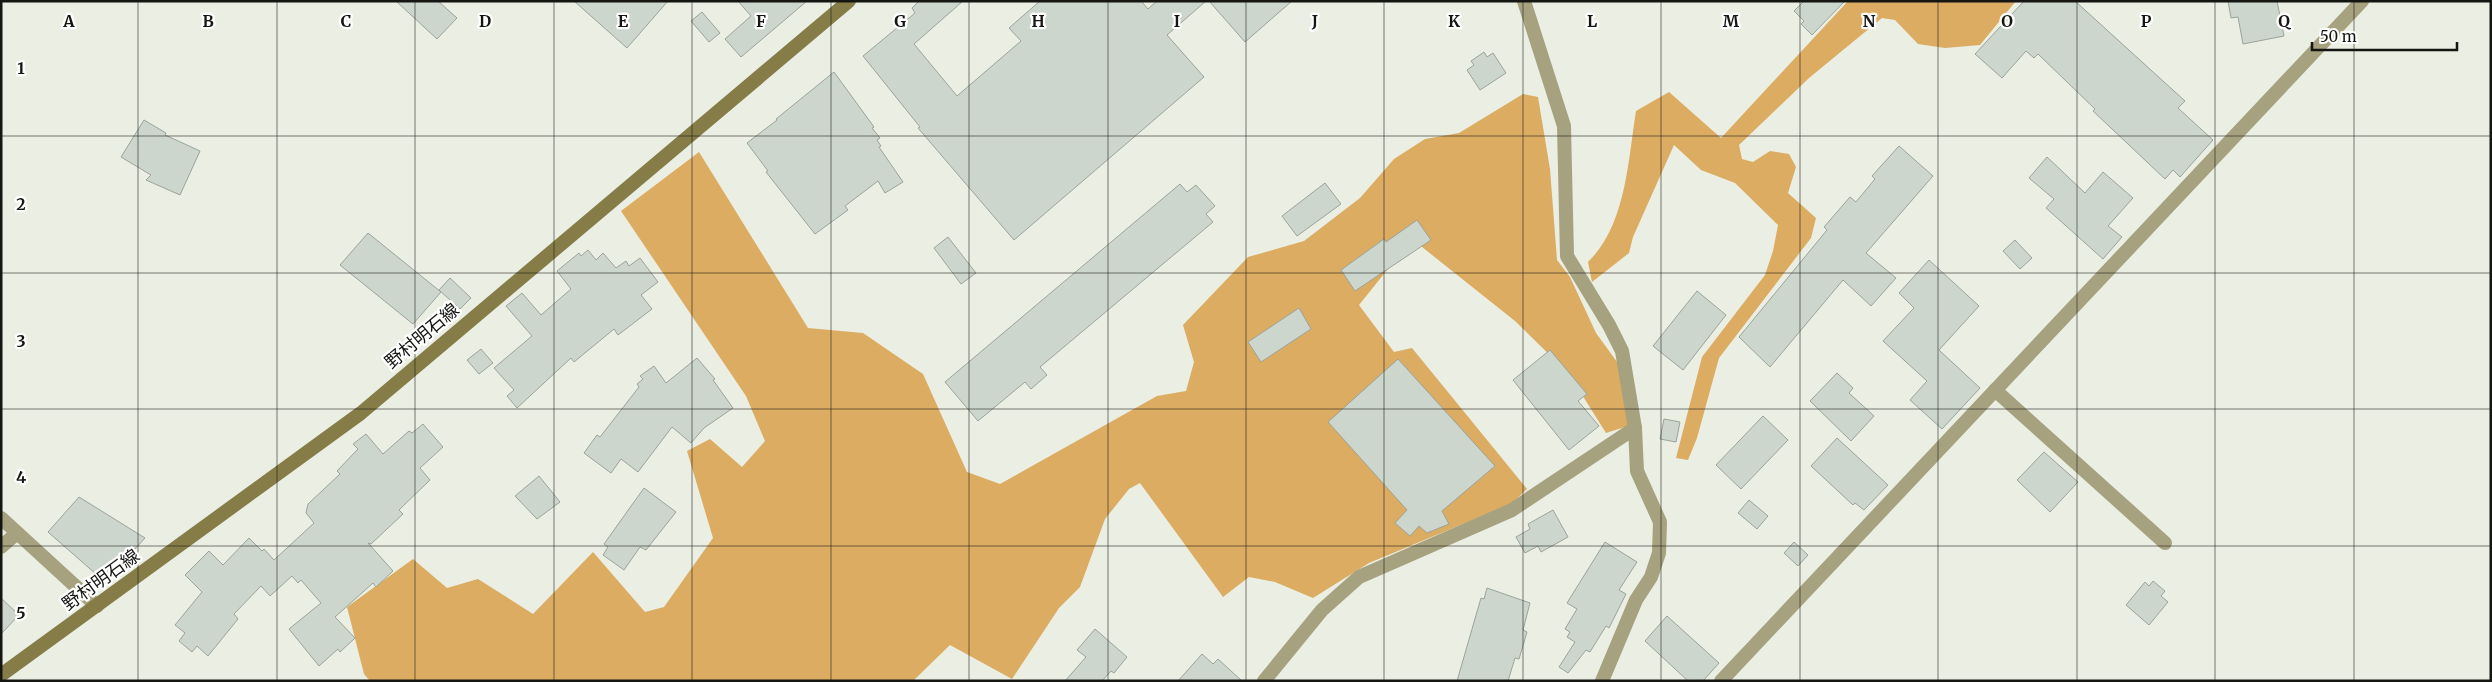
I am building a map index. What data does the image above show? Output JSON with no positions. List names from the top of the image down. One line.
{"streets":{"main road":["野村明石線"]},"scale_bar":"50 m","grid":{"columns":["A","B","C","D","E","F","G","H","I","J","K","L","M","N","O","P","Q"],"rows":["1","2","3","4","5"]}}
